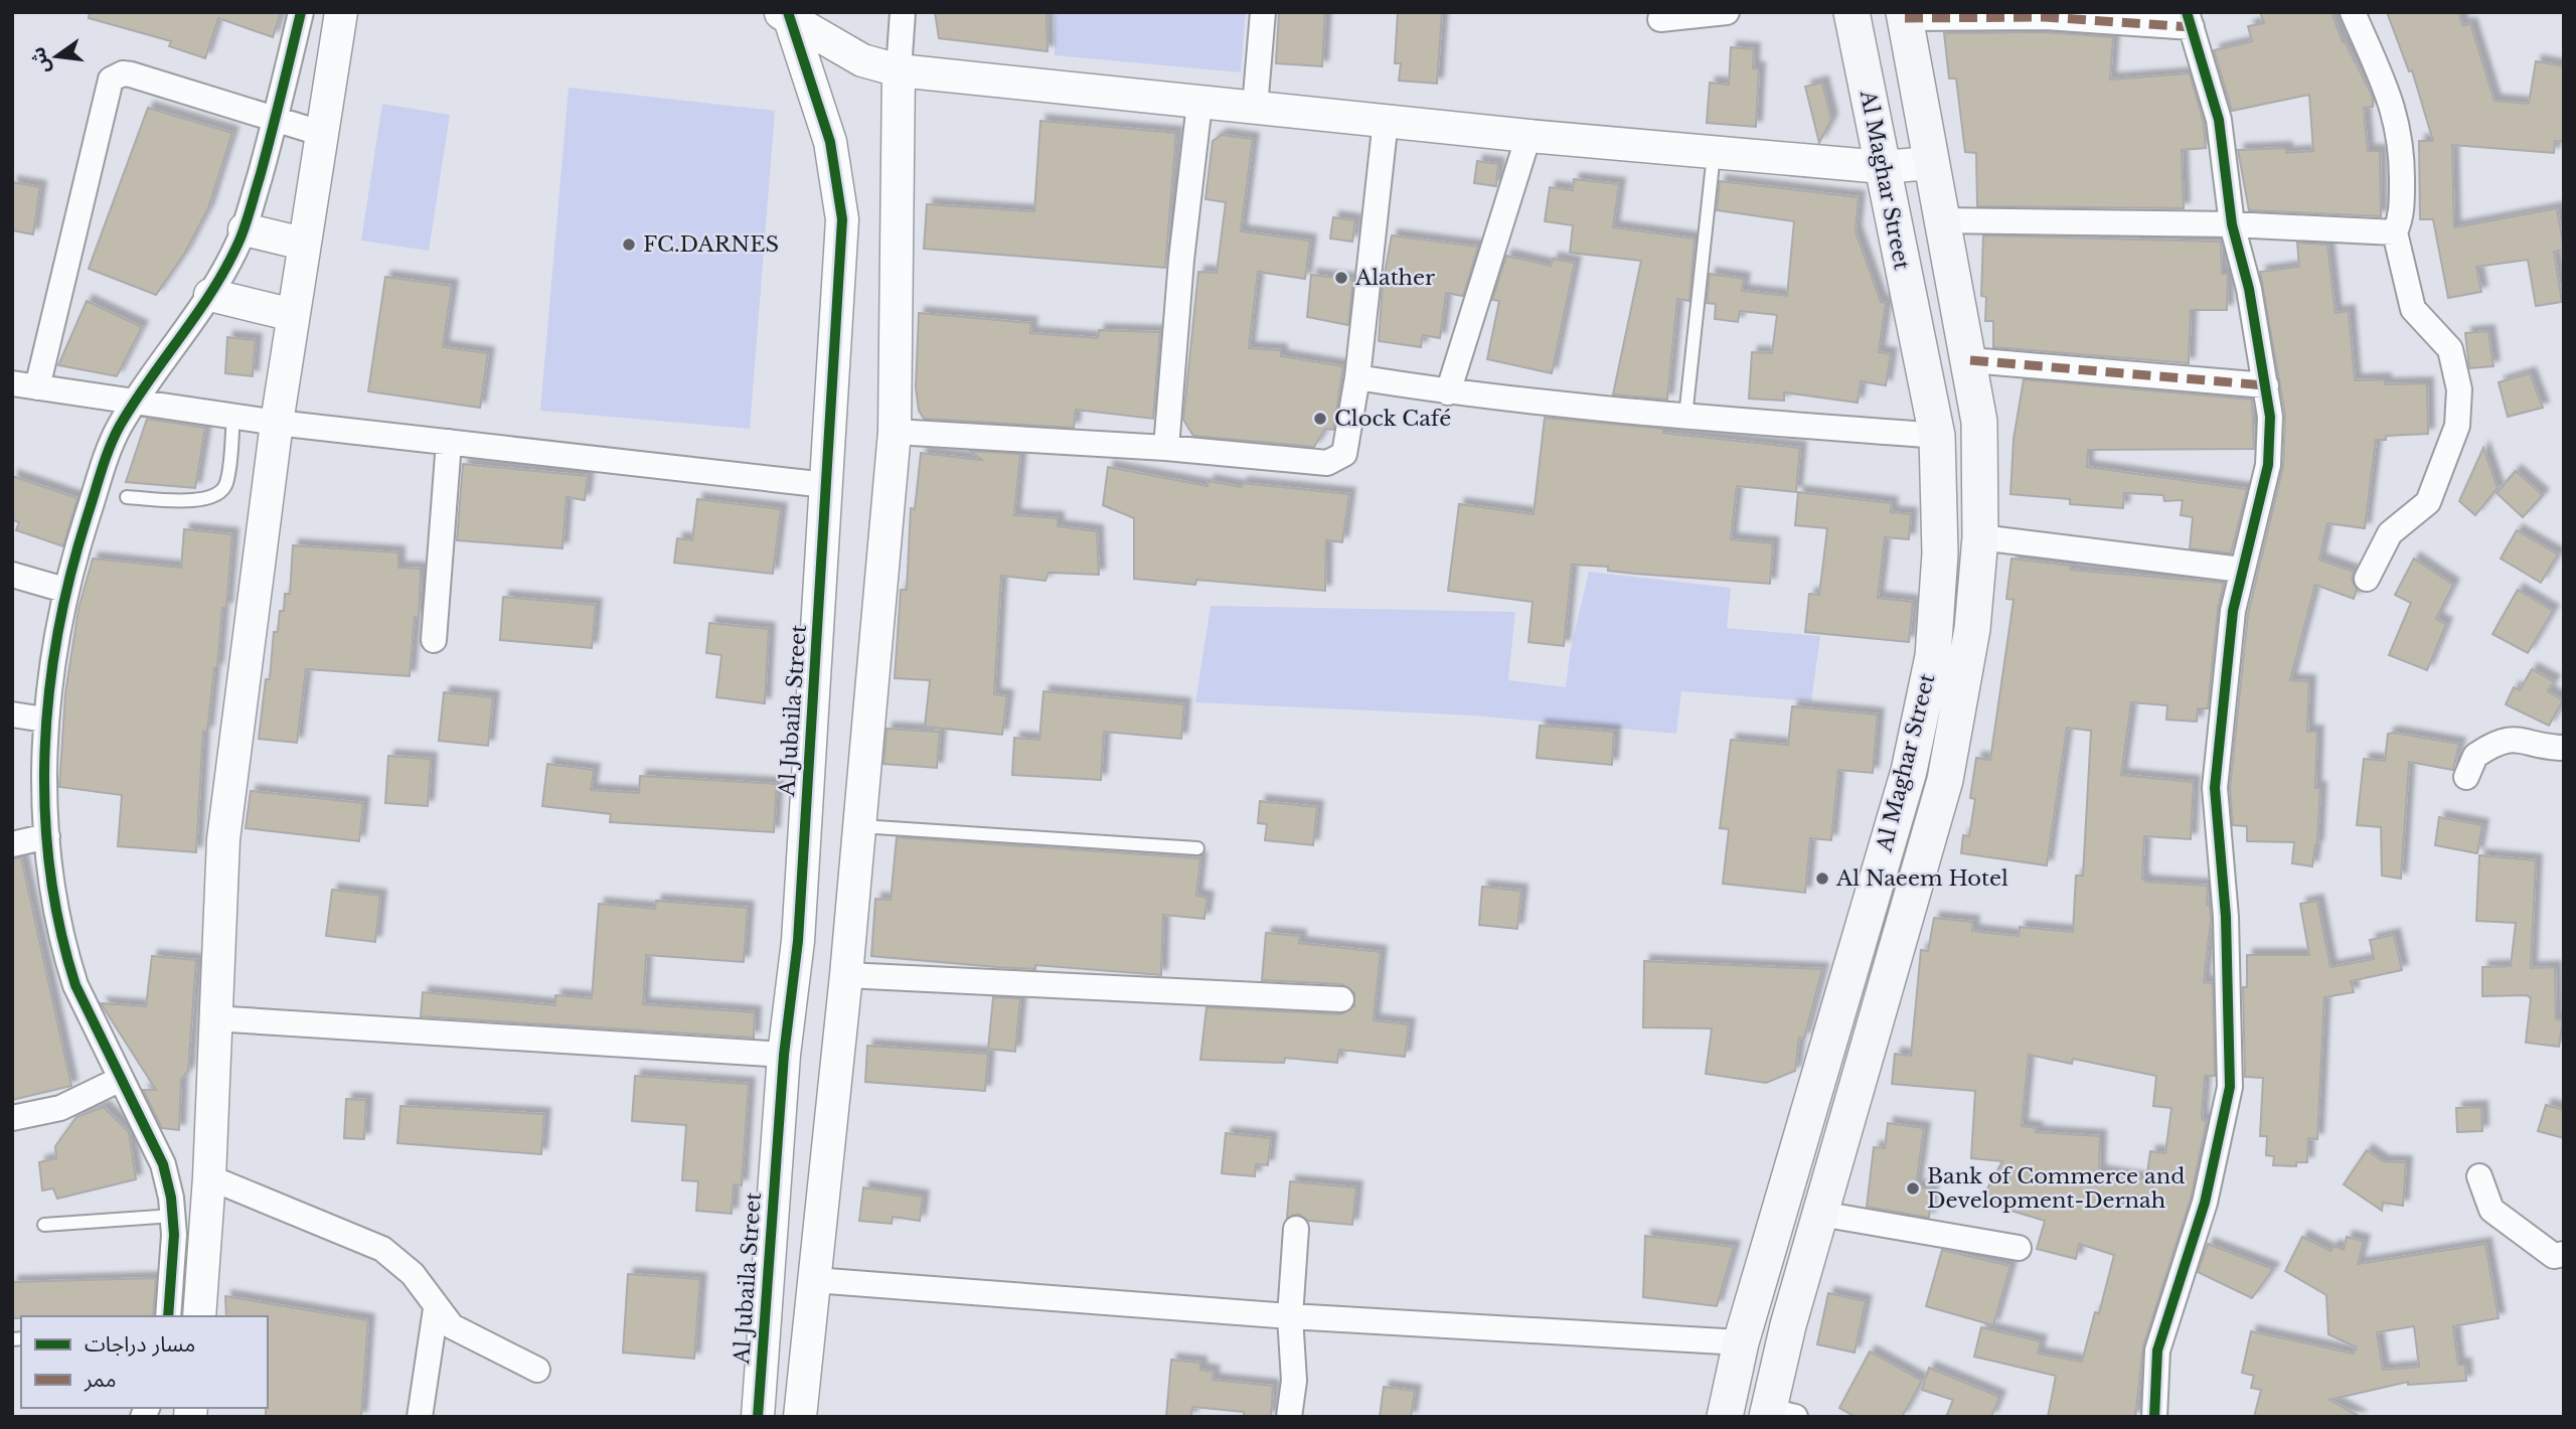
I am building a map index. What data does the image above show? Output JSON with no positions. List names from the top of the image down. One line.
{"streets":{"main road":["Al Maghar Street"],"street":["Al Jubaila Street"]},"places":["FC.DARNES","Alather","Clock Café","Al Naeem Hotel","Bank of Commerce and Development-Dernah"],"legend":["مسار دراجات","ممر"],"north":"left"}
